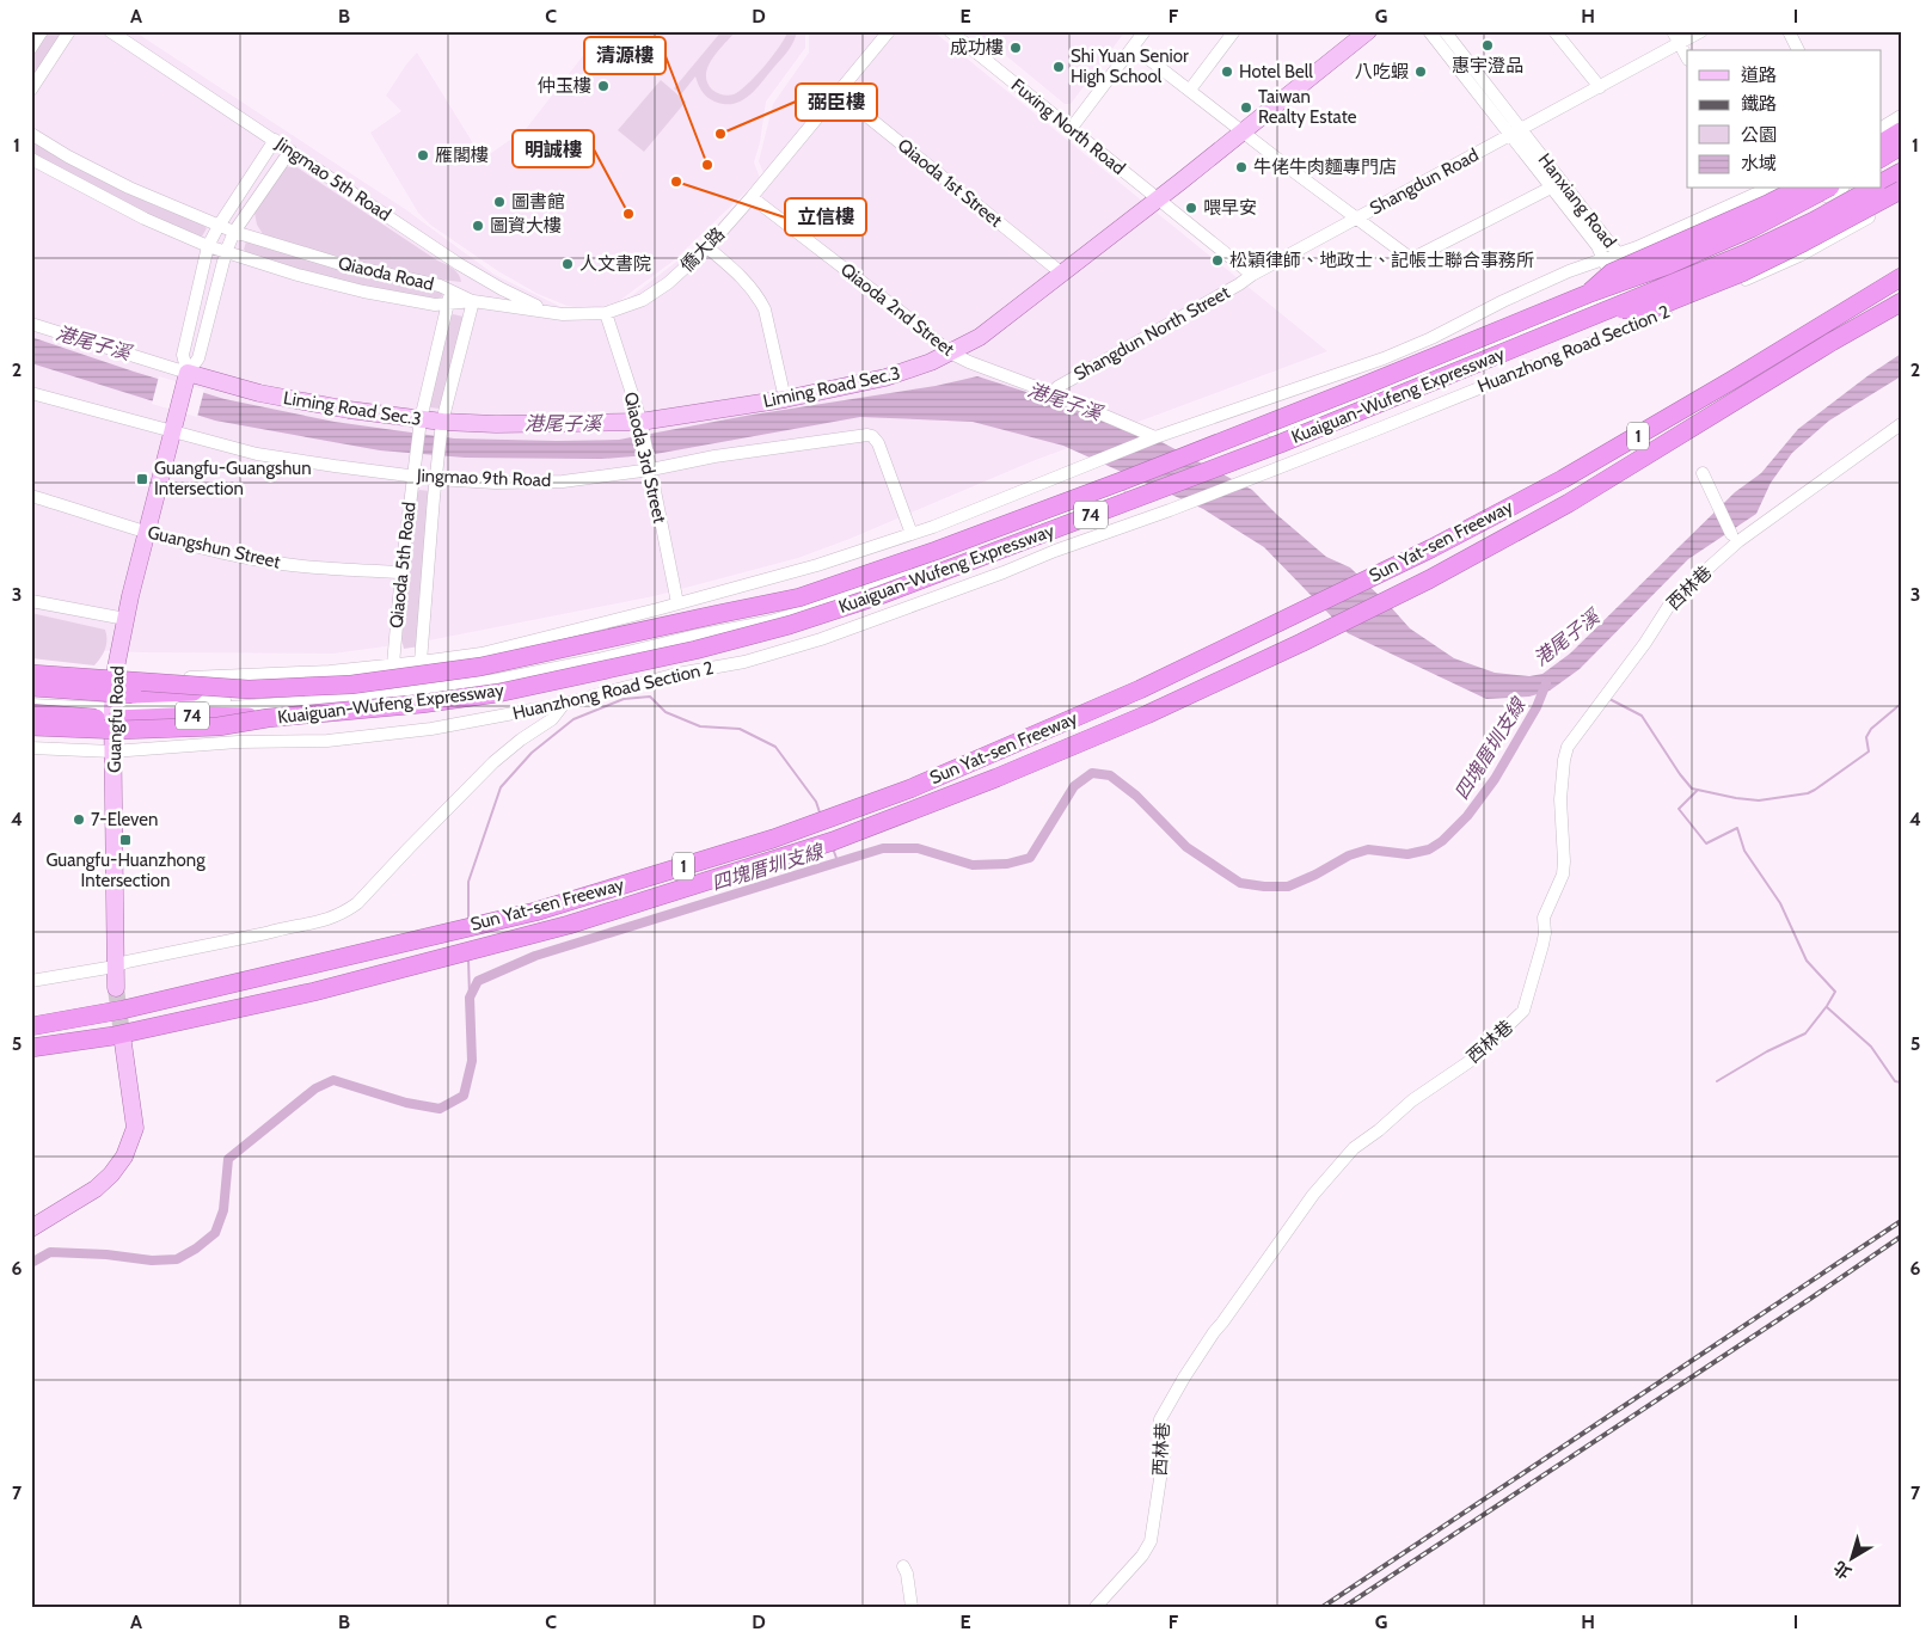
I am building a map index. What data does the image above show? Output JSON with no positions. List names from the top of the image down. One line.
{"streets":{"highway":["Kuaiguan-Wufeng Expressway","1","74","Sun Yat-sen Freeway"],"main road":["Liming Road Sec.3","Guangfu Road"],"street":["Fuxing North Road","Jingmao 5th Road","Shangdun Road","Qiaoda 1st Street","Hanxiang Road","僑大路","Qiaoda Road","Qiaoda 2nd Street","Shangdun North Street","Huanzhong Road Section 2","Qiaoda 3rd Street","Jingmao 9th Road","Guangshun Street","Qiaoda 5th Road","西林巷"]},"crossings":[["Fuxing North Road","Liming Road Sec.3"],["Jingmao 5th Road","僑大路"],["Shangdun Road","Hanxiang Road"],["Shangdun Road","Shangdun North Street"],["Qiaoda 1st Street","僑大路"],["Qiaoda 1st Street","Liming Road Sec.3"],["Hanxiang Road","Huanzhong Road Section 2"],["Hanxiang Road","Kuaiguan-Wufeng Expressway"],["僑大路","Qiaoda Road"],["僑大路","Qiaoda 2nd Street"],["僑大路","Qiaoda 3rd Street"],["僑大路","Qiaoda 5th Road"],["Qiaoda Road","Qiaoda 5th Road"],["Qiaoda 2nd Street","Shangdun North Street"],["Qiaoda 2nd Street","Liming Road Sec.3"],["Huanzhong Road Section 2","Kuaiguan-Wufeng Expressway"],["Huanzhong Road Section 2","Guangfu Road"],["Liming Road Sec.3","Qiaoda 3rd Street"],["Liming Road Sec.3","Qiaoda 5th Road"],["Liming Road Sec.3","Guangfu Road"],["Qiaoda 3rd Street","Jingmao 9th Road"],["Jingmao 9th Road","Qiaoda 5th Road"],["Jingmao 9th Road","Guangfu Road"],["Guangshun Street","Qiaoda 5th Road"],["Guangshun Street","Guangfu Road"]],"water":["港尾子溪","四塊厝圳支線"],"places":{"other":["惠宇澄品","成功樓","Shi Yuan Senior High School","Hotel Bell","八吃蝦","仲玉樓","Taiwan Realty Estate","弼臣樓","雁閣樓","清源樓","牛佬牛肉麵專門店","立信樓","圖書館","喂早安","明誠樓","圖資大樓","松穎律師、地政士、記帳士聯合事務所","人文書院","7-Eleven"],"transit":["Guangfu-Guangshun Intersection","Guangfu-Huanzhong Intersection"]},"legend":["道路","鐵路","公園","水域"],"north":"bottom left","grid":{"columns":["A","B","C","D","E","F","G","H","I"],"rows":["1","2","3","4","5","6","7"]}}
